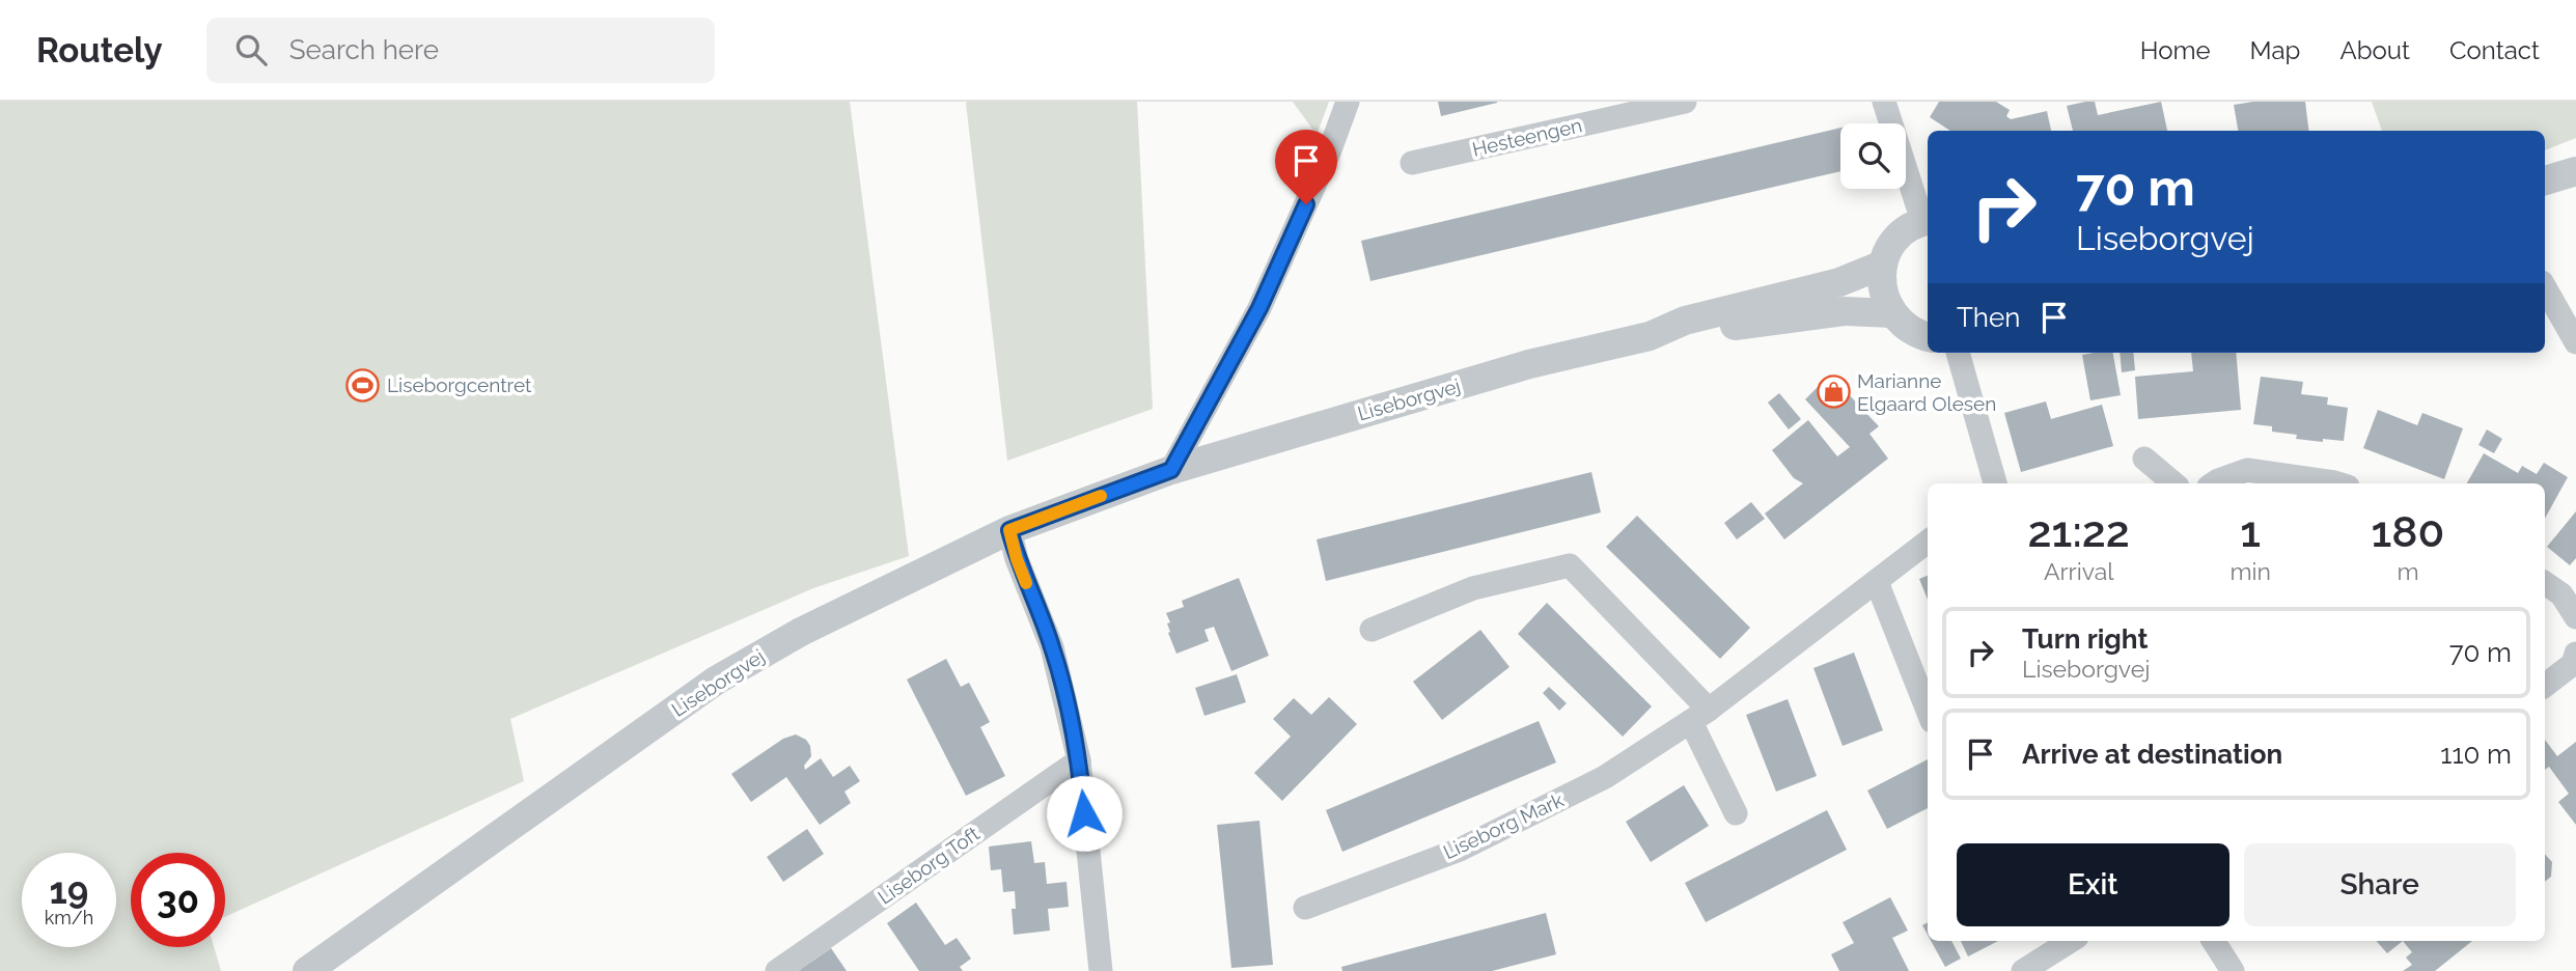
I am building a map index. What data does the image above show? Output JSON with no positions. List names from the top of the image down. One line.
{"streets":{"street":["Hesteengen","Liseborgvej","Liseborg Mark","Liseborg Toft"]},"places":{"sports":["Liseborgcentret"],"shop":["Marianne Elgaard Olesen"]},"page":{"header":"Routely","search":"Search here","nav":["Home","Map","About","Contact"],"turn":["70 m","Liseborgvej"],"then":"Then","eta":["21:22","Arrival","1","min","180","m"],"list":[{"name":"Turn right","note":"Liseborgvej","value":"70 m"},{"name":"Arrive at destination","value":"110 m"}],"buttons":["Exit","Share"],"speed":"19 km/h","limit":"30"}}
